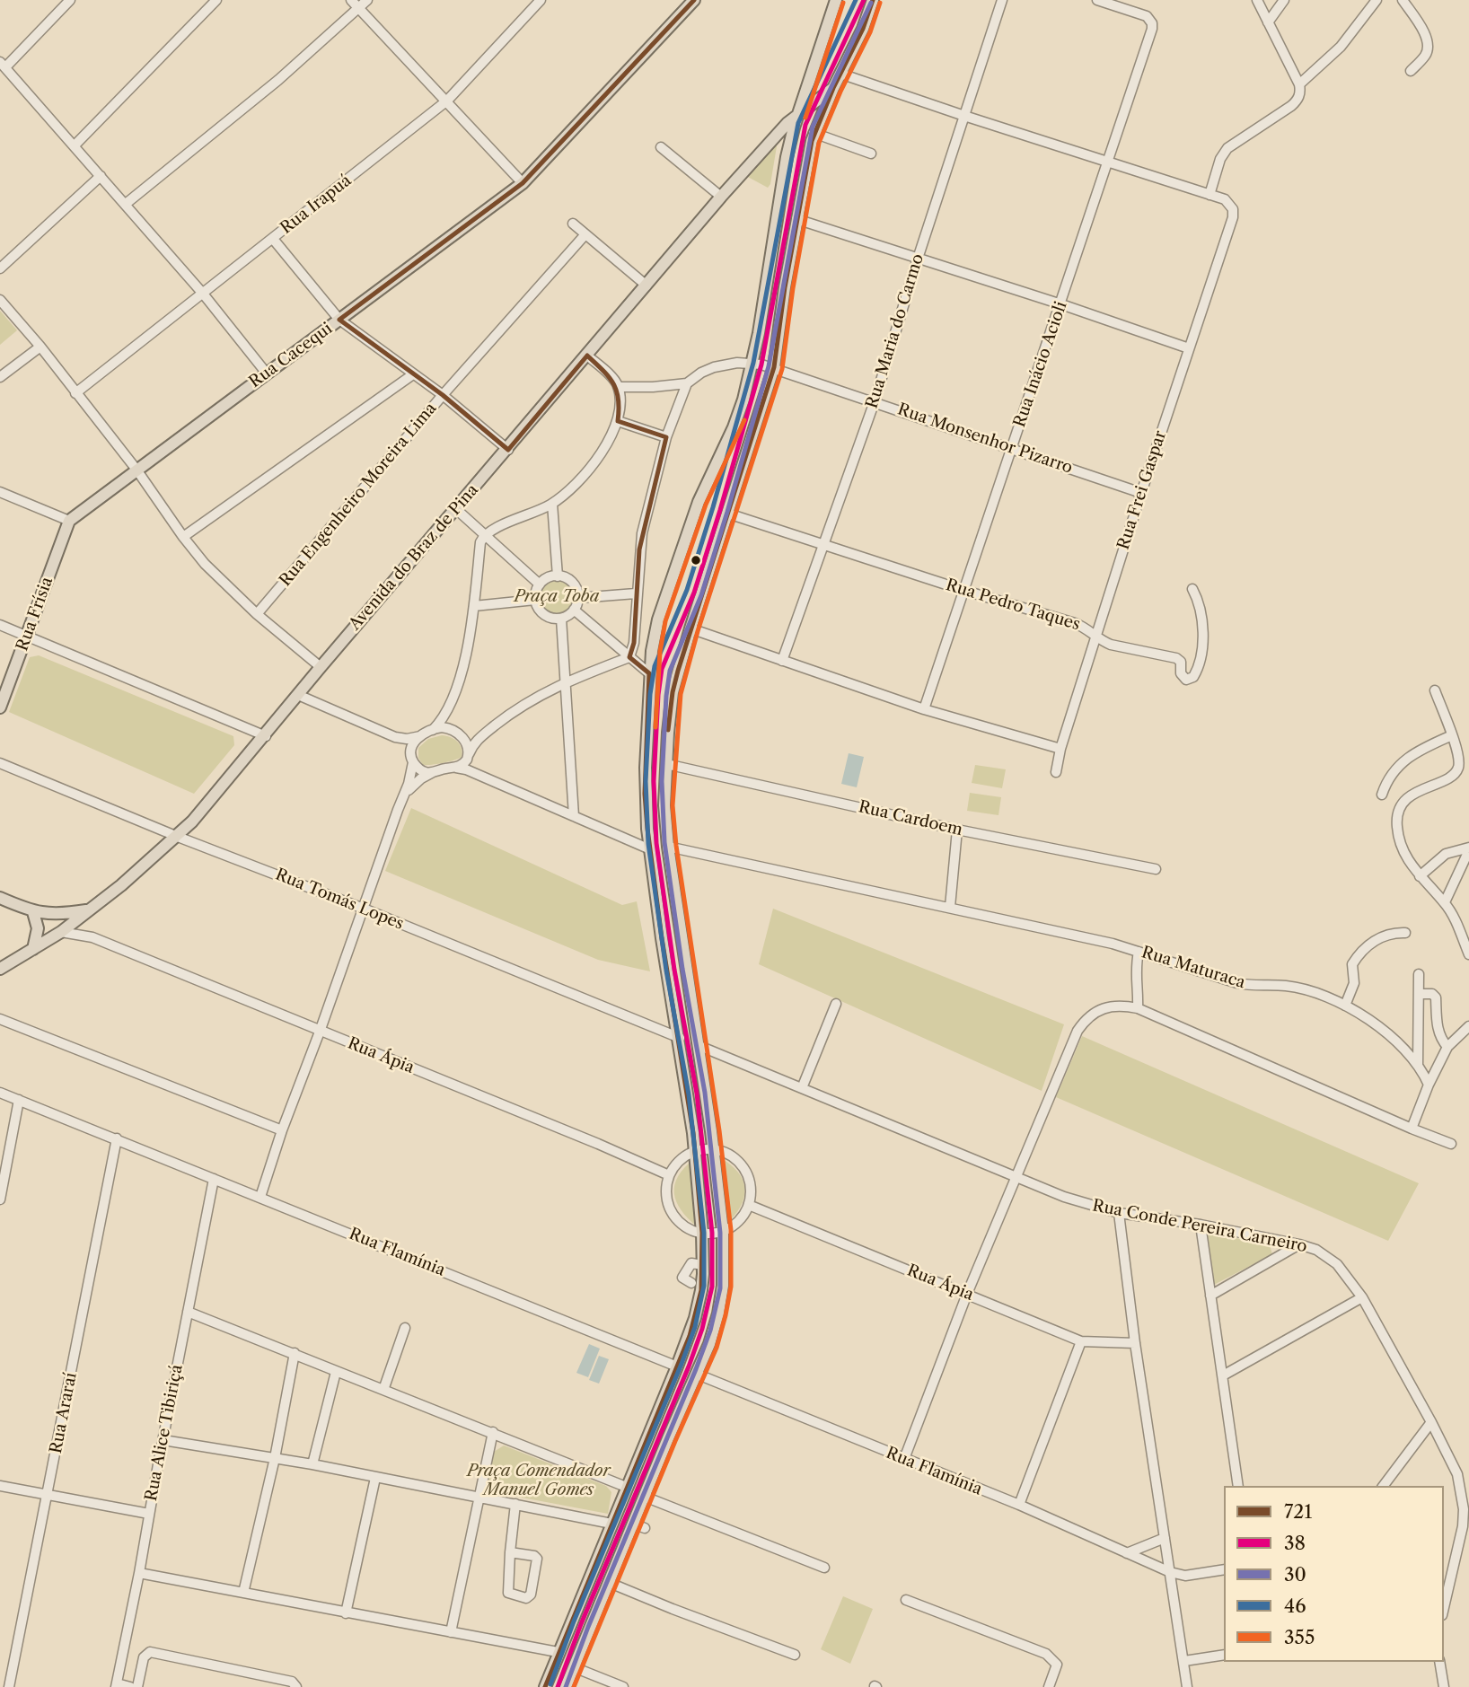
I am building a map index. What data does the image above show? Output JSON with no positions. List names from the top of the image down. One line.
{"streets":{"main road":["Rua Cacequi","Avenida do Braz de Pina","Rua Frísia"],"street":["Rua Irapuá","Rua Maria do Carmo","Rua Inácio Acioli","Rua Monsenhor Pizarro","Rua Frei Gaspar","Rua Engenheiro Moreira Lima","Rua Pedro Taques","Rua Cardoem","Rua Tomás Lopes","Rua Maturaca","Rua Ápia","Rua Conde Pereira Carneiro","Rua Flamínia","Rua Araraí","Rua Alice Tibiriçá"]},"crossings":[["Rua Maria do Carmo","Rua Monsenhor Pizarro"],["Rua Maria do Carmo","Rua Pedro Taques"],["Rua Cacequi","Rua Frísia"],["Rua Inácio Acioli","Rua Monsenhor Pizarro"],["Rua Inácio Acioli","Rua Pedro Taques"],["Rua Monsenhor Pizarro","Rua Frei Gaspar"],["Rua Frei Gaspar","Rua Pedro Taques"],["Avenida do Braz de Pina","Rua Tomás Lopes"],["Avenida do Braz de Pina","Rua Ápia"],["Rua Flamínia","Rua Araraí"],["Rua Flamínia","Rua Alice Tibiriçá"]],"parks":["Praça Toba","Praça Comendador Manuel Gomes"],"lines":["transit line 721","transit line 38","transit line 46","transit line 30","transit line 355"],"legend":["721","38","30","46","355"]}
